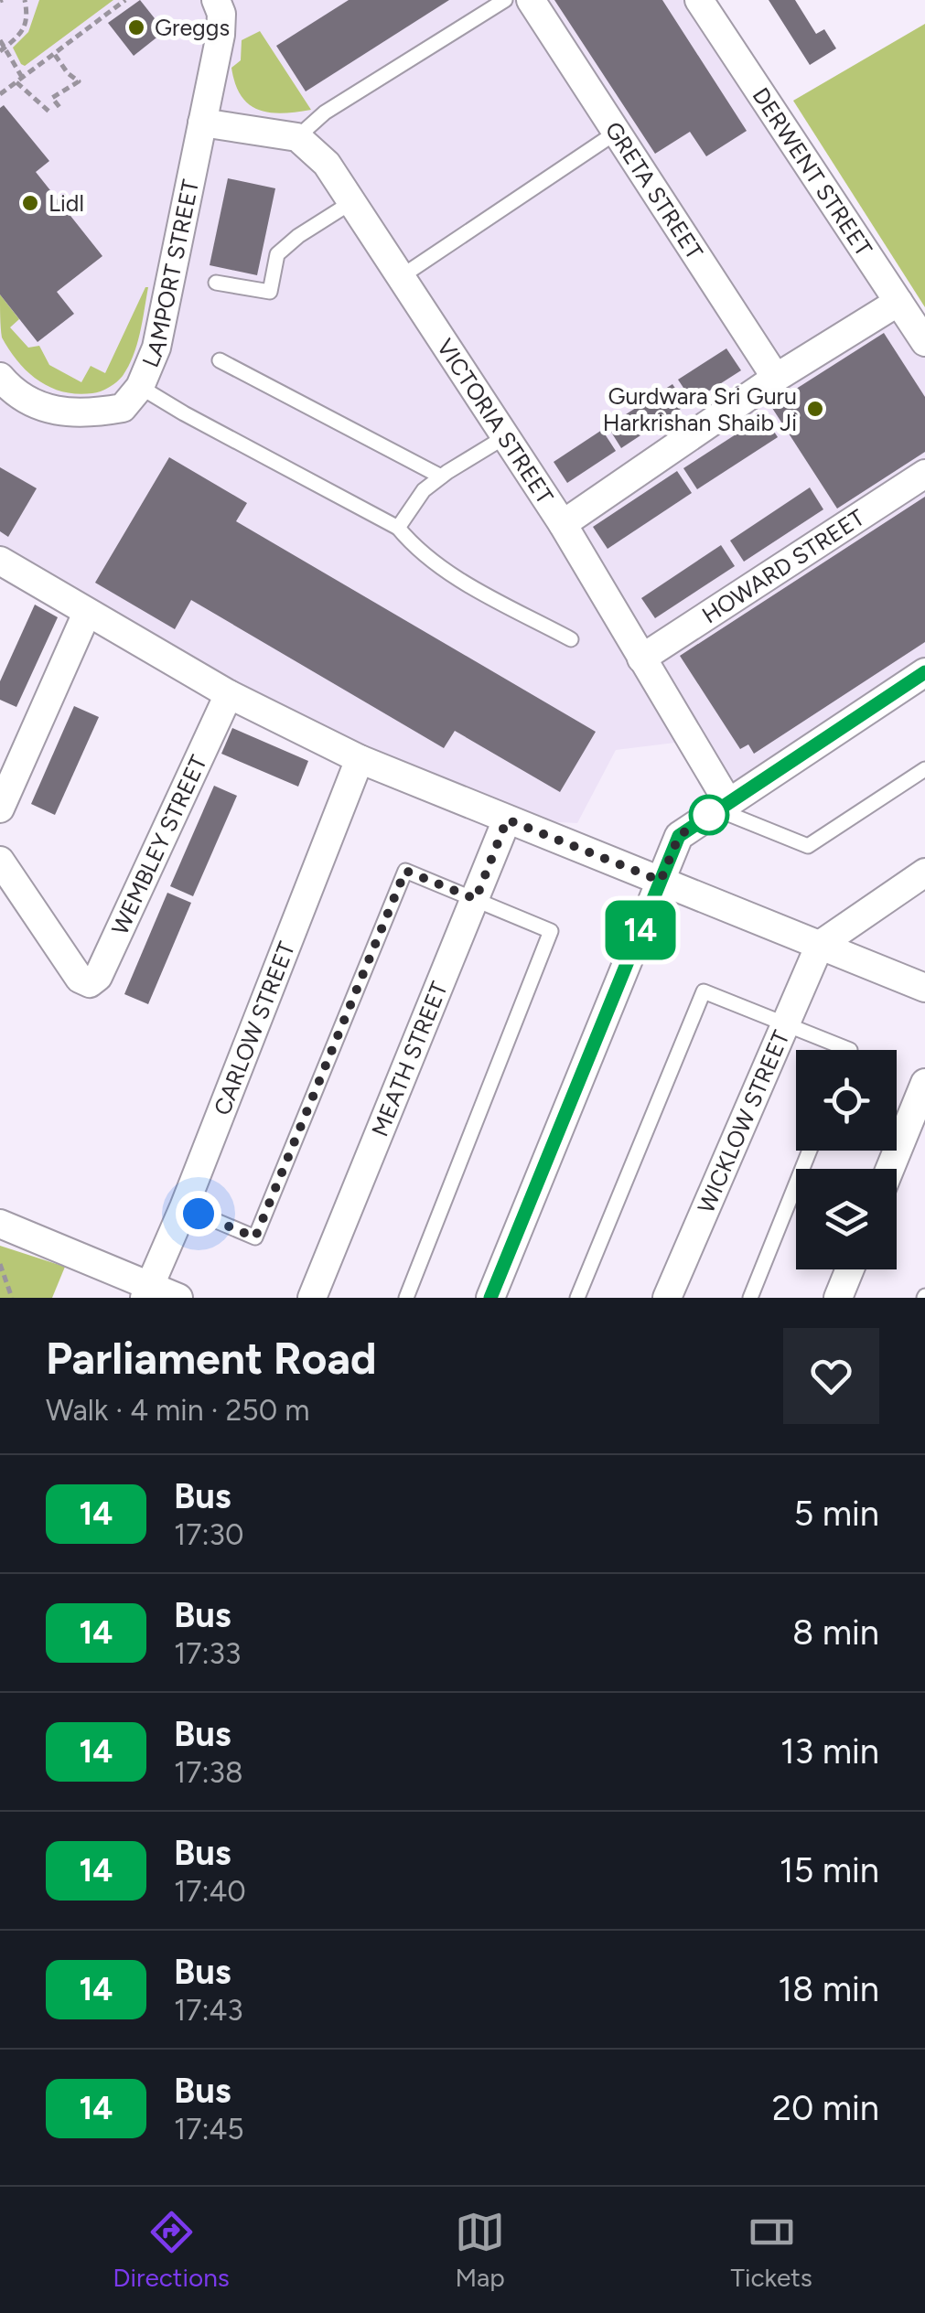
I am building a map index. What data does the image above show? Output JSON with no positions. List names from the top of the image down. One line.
{"streets":{"street":["DERWENT STREET","GRETA STREET","LAMPORT STREET","VICTORIA STREET","HOWARD STREET","WEMBLEY STREET","CARLOW STREET","MEATH STREET","WICKLOW STREET"]},"crossings":[["VICTORIA STREET","HOWARD STREET"]],"places":["Greggs","Lidl","Gurdwara Sri Guru Harkrishan Shaib Ji"],"lines":["bus line 14"],"page":{"on_map":"14","heading":["Parliament Road","Walk · 4 min · 250 m"],"list":[{"mark":"14","name":"Bus","note":"17:30","value":"5 min"},{"mark":"14","name":"Bus","note":"17:33","value":"8 min"},{"mark":"14","name":"Bus","note":"17:38","value":"13 min"},{"mark":"14","name":"Bus","note":"17:40","value":"15 min"},{"mark":"14","name":"Bus","note":"17:43","value":"18 min"},{"mark":"14","name":"Bus","note":"17:45","value":"20 min"}],"tabs":["Directions","Map","Tickets"]}}
